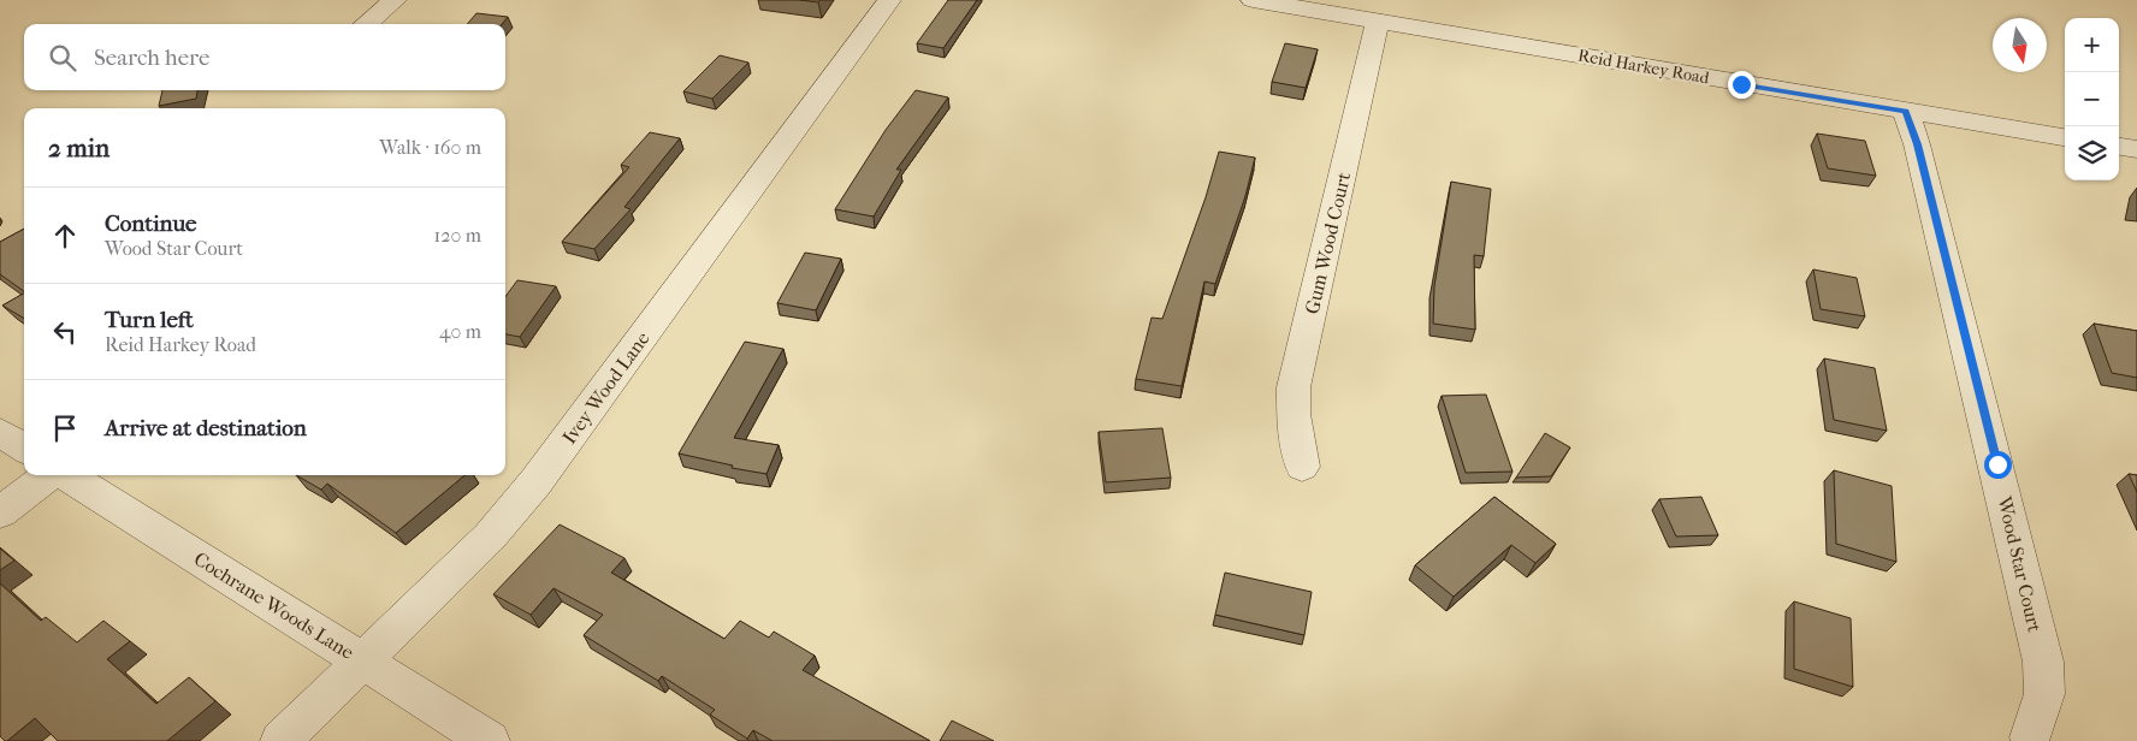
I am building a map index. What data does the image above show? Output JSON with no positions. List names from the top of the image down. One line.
{"streets":{"street":["Reid Harkey Road","Gum Wood Court","Ivey Wood Lane","Wood Star Court","Cochrane Woods Lane"]},"crossings":[["Reid Harkey Road","Gum Wood Court"],["Reid Harkey Road","Wood Star Court"],["Ivey Wood Lane","Cochrane Woods Lane"]],"north":"bottom","page":{"map_buttons":["+","−"],"search":"Search here","heading":["2 min","Walk · 160 m"],"list":[["Continue","Wood Star Court","120 m"],["Turn left","Reid Harkey Road","40 m"],"Arrive at destination"]}}
